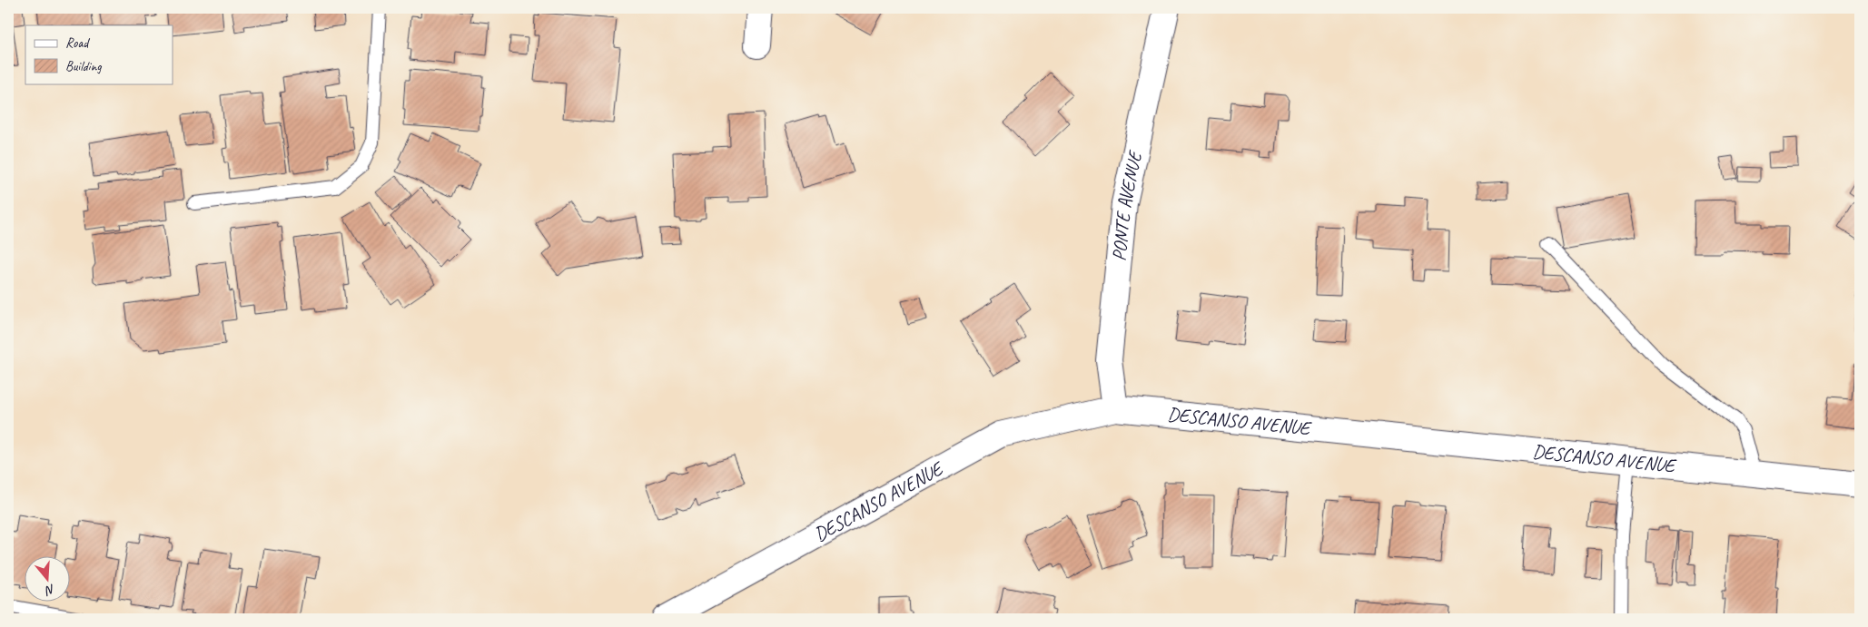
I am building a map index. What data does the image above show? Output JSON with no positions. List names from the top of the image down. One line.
{"streets":{"street":["PONTE AVENUE","DESCANSO AVENUE"]},"crossings":[["PONTE AVENUE","DESCANSO AVENUE"]],"legend":["Road","Building"],"north":"bottom"}
